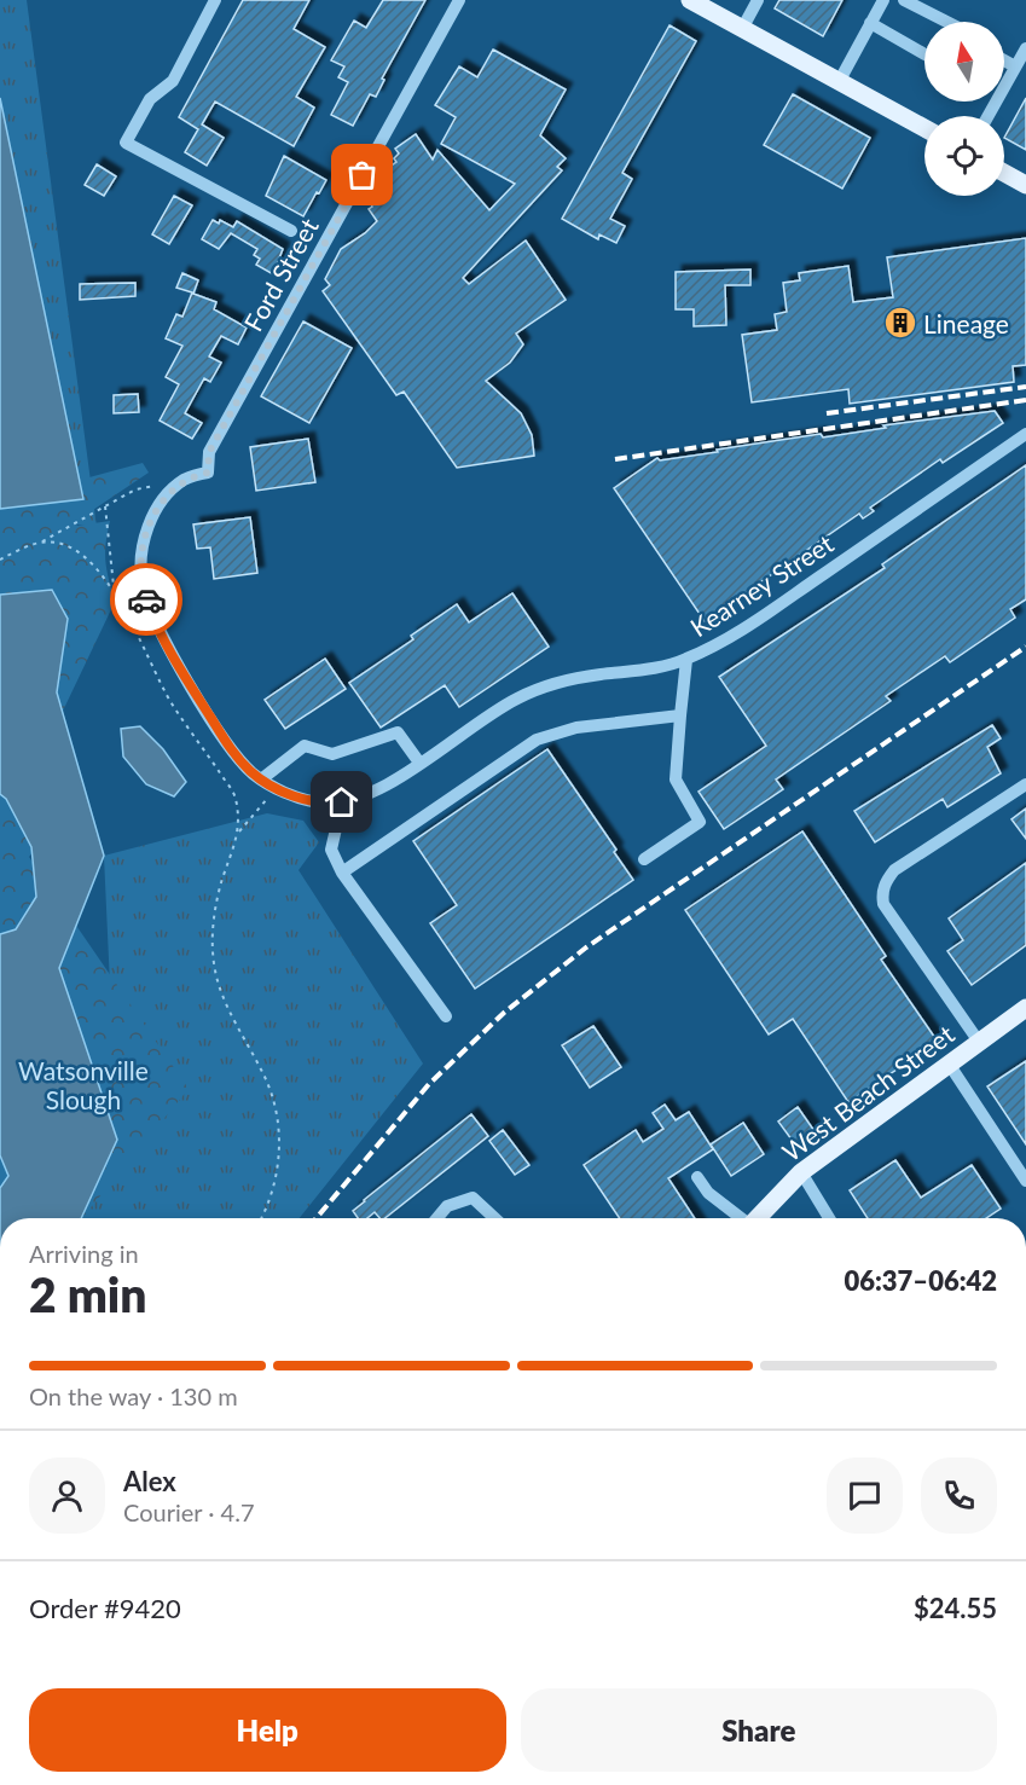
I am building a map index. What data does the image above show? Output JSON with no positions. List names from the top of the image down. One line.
{"streets":{"main road":["West Beach Street"],"street":["Ford Street","Kearney Street"]},"crossings":[["Ford Street","Kearney Street"]],"parks":["Watsonville Slough"],"places":{"building":["Lineage"]},"north":"top","page":{"heading":["2 min","Arriving in","06:37–06:42"],"panel":["Alex","Courier · 4.7","Order #9420","$24.55"],"bar":"On the way · 130 m","buttons":["Help","Share"]}}
